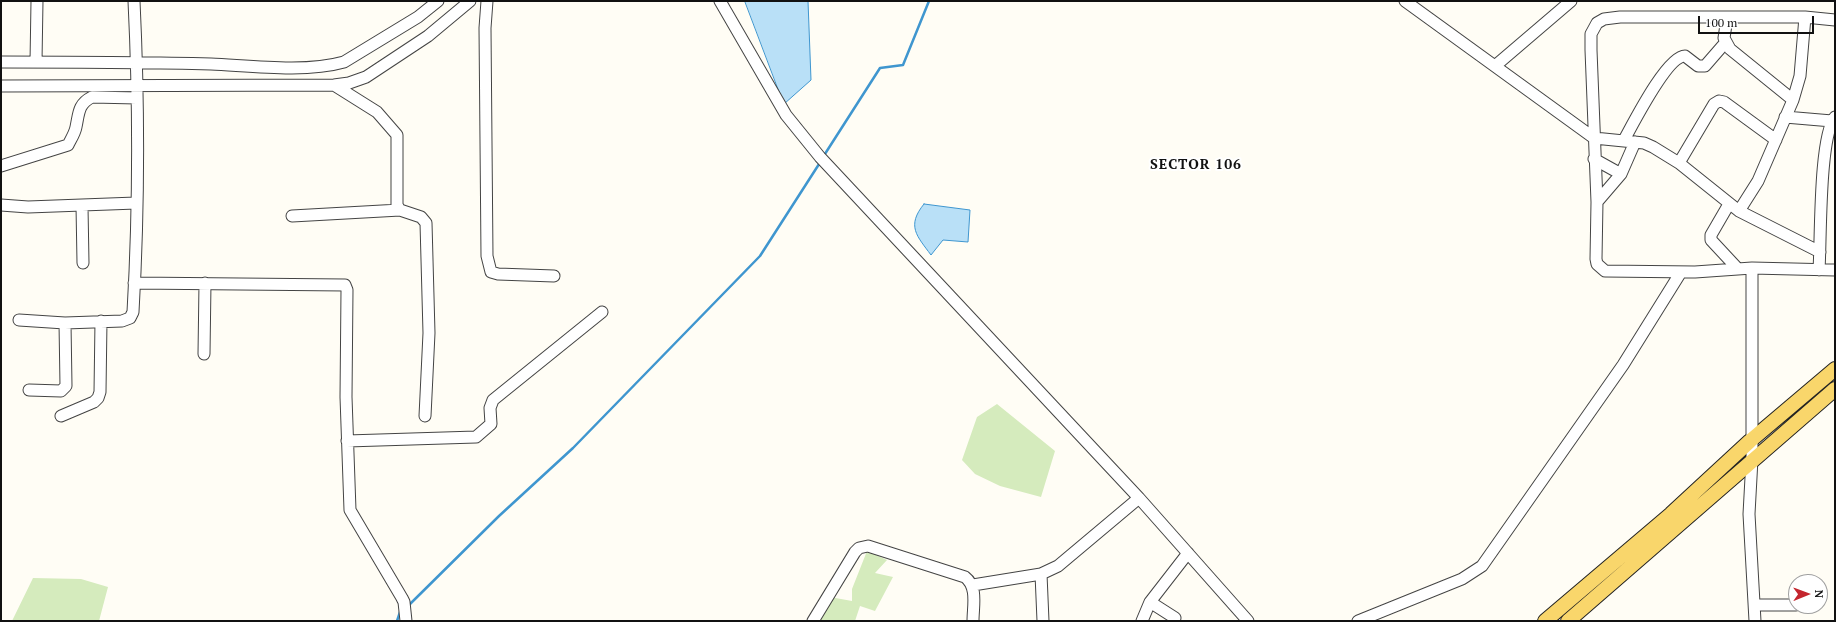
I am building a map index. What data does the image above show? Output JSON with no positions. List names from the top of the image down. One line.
{"districts":["SECTOR 106"],"scale_bar":"100 m","north":"right"}
